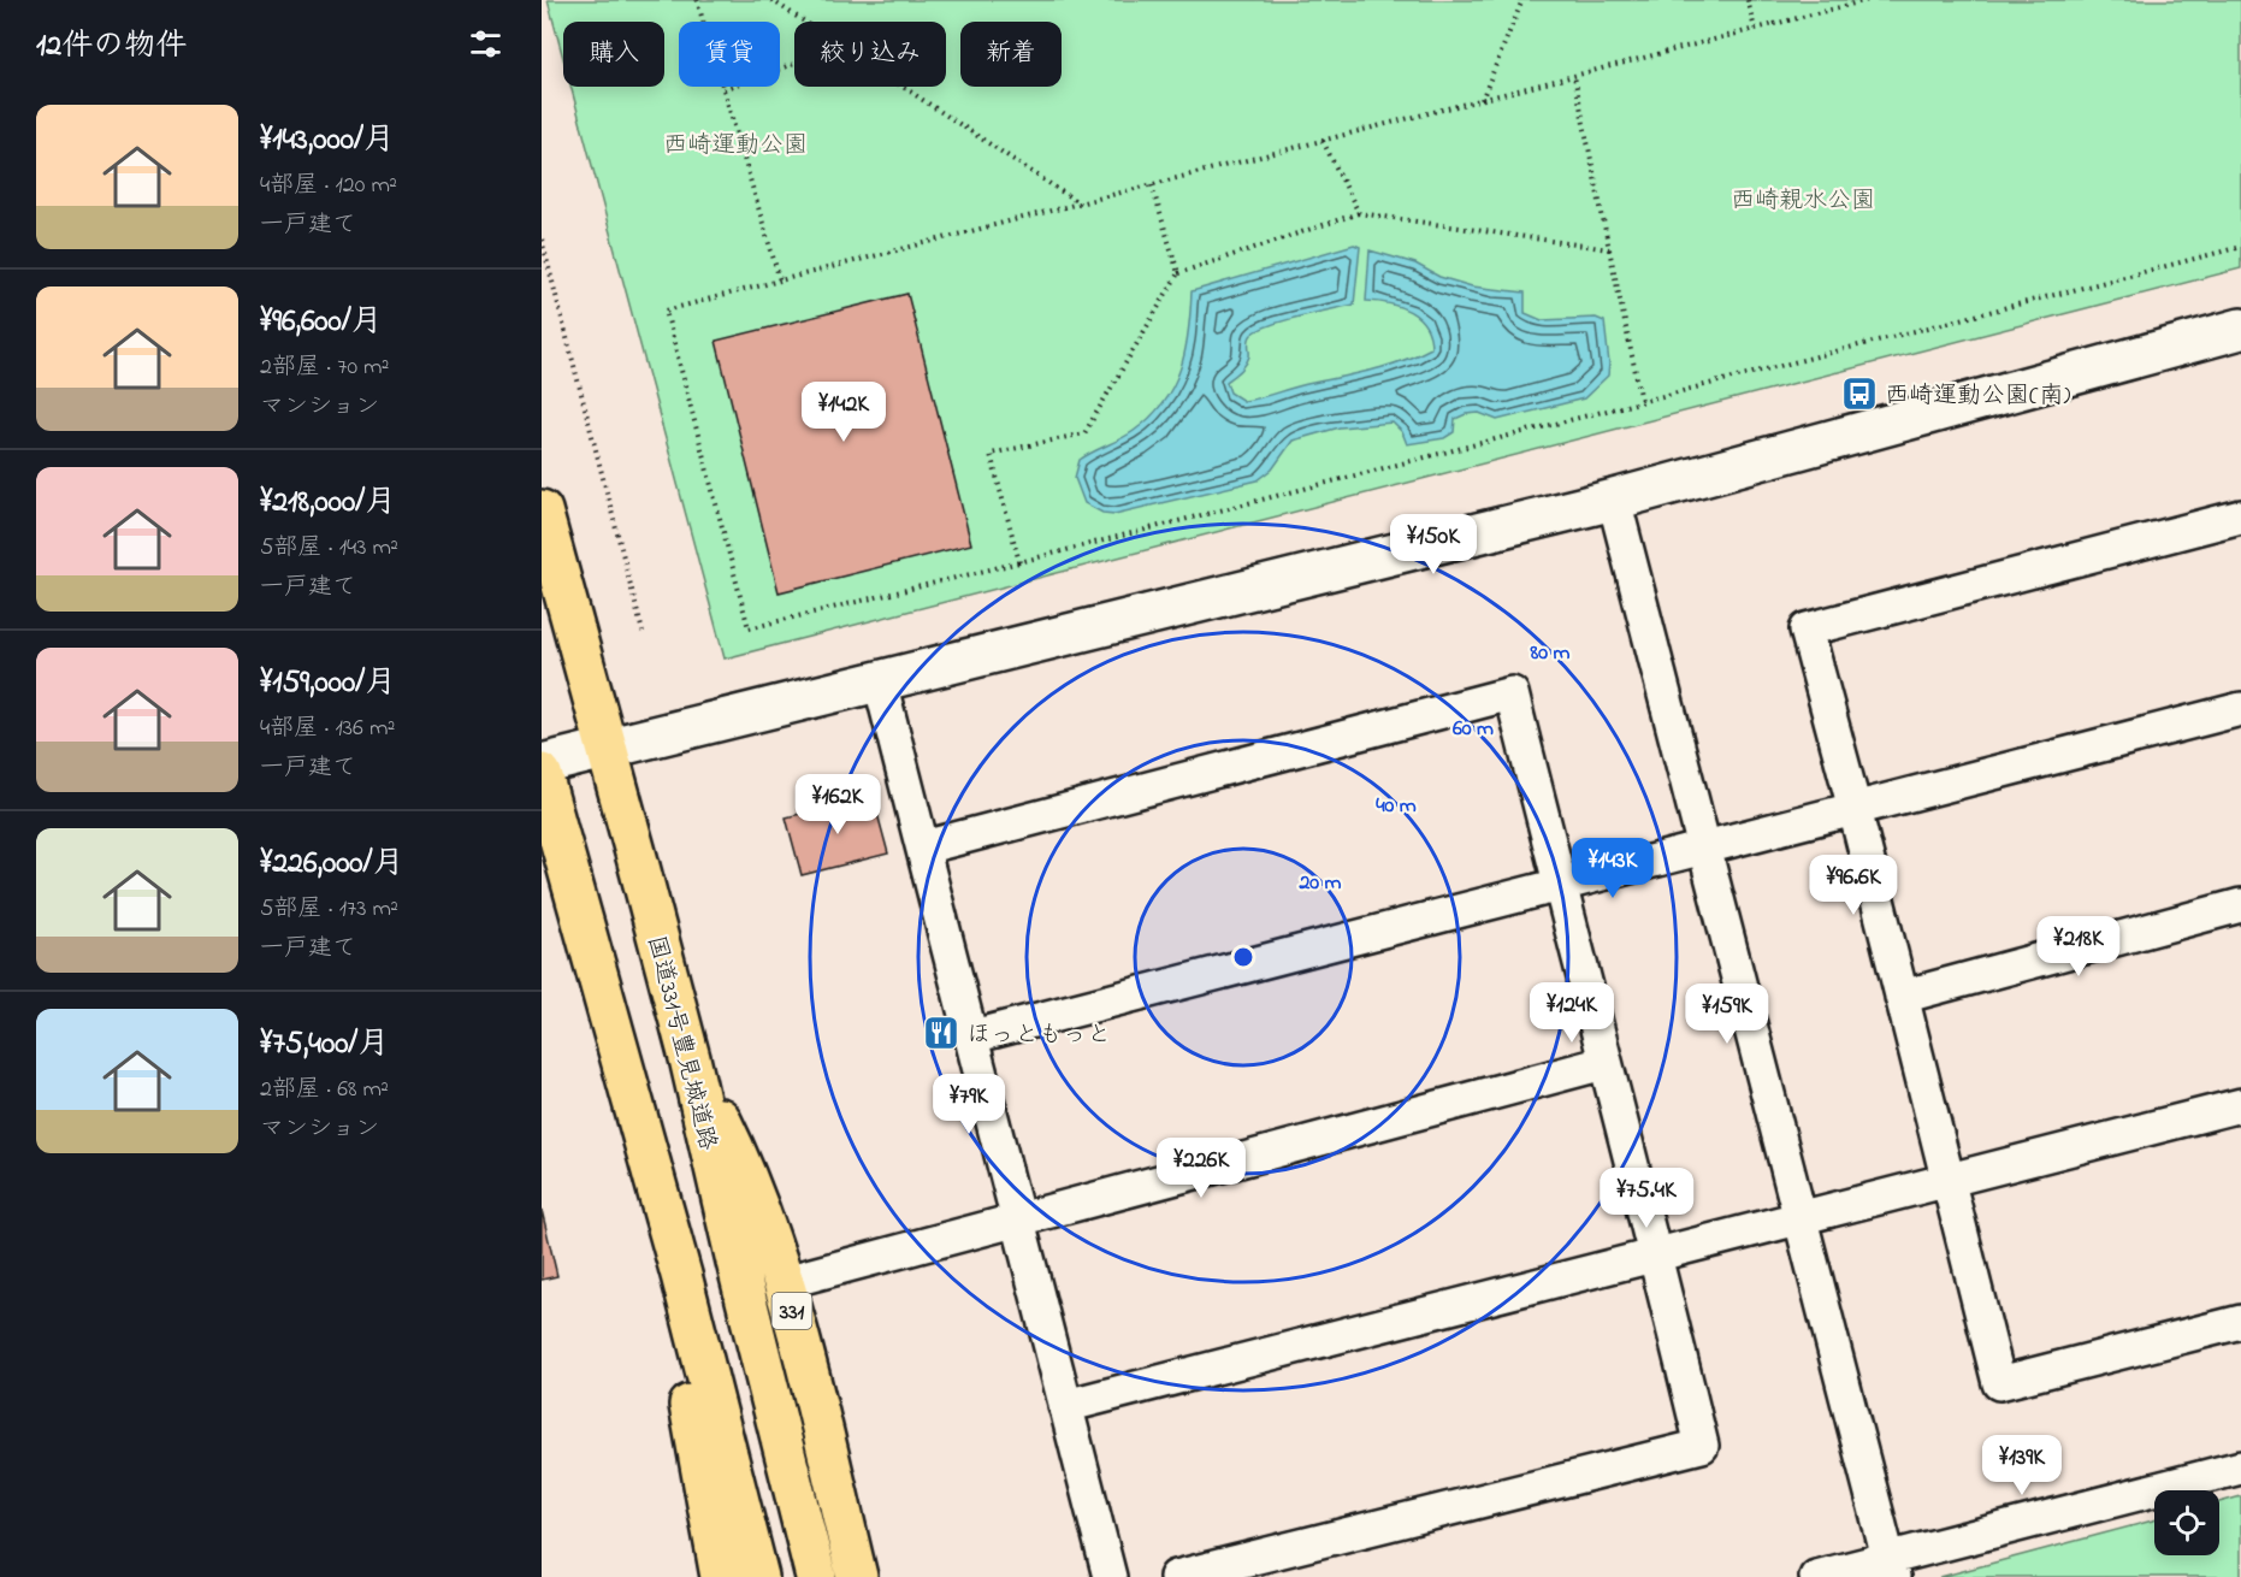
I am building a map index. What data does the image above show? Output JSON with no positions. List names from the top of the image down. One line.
{"streets":{"highway":["国道331号豊見城道路","331"]},"crossings":[["国道331号豊見城道路","331"]],"parks":["西崎運動公園","西崎親水公園"],"places":{"bus stop":["西崎運動公園(南)"],"restaurant":["ほっともっと"]},"page":{"heading":"12件の物件","chip":["購入","賃貸","絞り込み","新着"],"list":[{"name":"¥143,000/月","note":"4部屋 · 120 m² · 一戸建て"},{"name":"¥96,600/月","note":"2部屋 · 70 m² · マンション"},{"name":"¥218,000/月","note":"5部屋 · 143 m² · 一戸建て"},{"name":"¥159,000/月","note":"4部屋 · 136 m² · 一戸建て"},{"name":"¥226,000/月","note":"5部屋 · 173 m² · 一戸建て"},{"name":"¥75,400/月","note":"2部屋 · 68 m² · マンション"}],"price":["¥142K","¥150K","¥162K","¥143K","¥96.6K","¥218K","¥124K","¥159K","¥79K","¥226K","¥75.4K","¥139K"]},"rings":["80 m","60 m","40 m","20 m"]}
